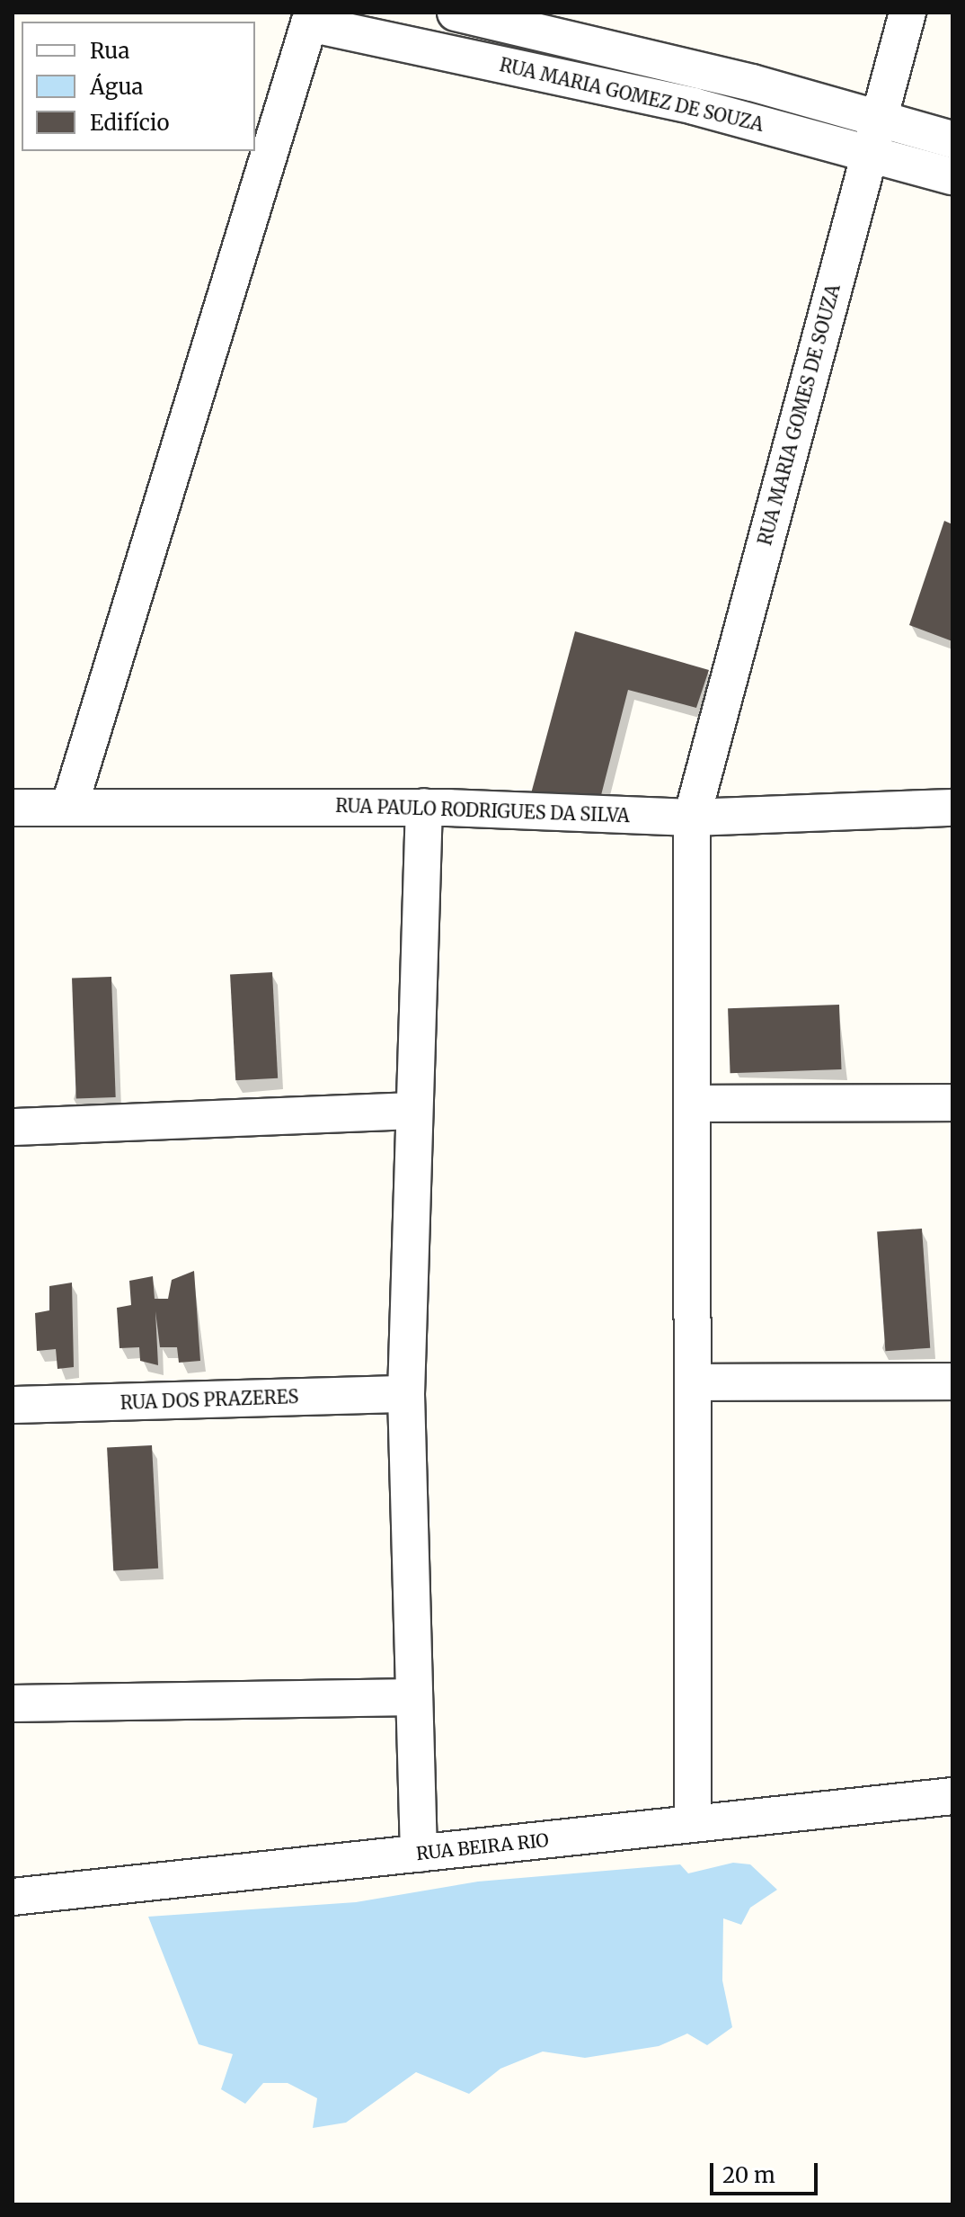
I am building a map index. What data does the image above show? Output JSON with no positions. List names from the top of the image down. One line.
{"streets":{"street":["RUA MARIA GOMEZ DE SOUZA","RUA MARIA GOMES DE SOUZA","RUA PAULO RODRIGUES DA SILVA","RUA DOS PRAZERES","RUA BEIRA RIO"]},"crossings":[["RUA MARIA GOMEZ DE SOUZA","RUA MARIA GOMES DE SOUZA"],["RUA MARIA GOMES DE SOUZA","RUA PAULO RODRIGUES DA SILVA"],["RUA MARIA GOMES DE SOUZA","RUA BEIRA RIO"]],"legend":["Rua","Água","Edifício"],"scale_bar":"20 m"}
